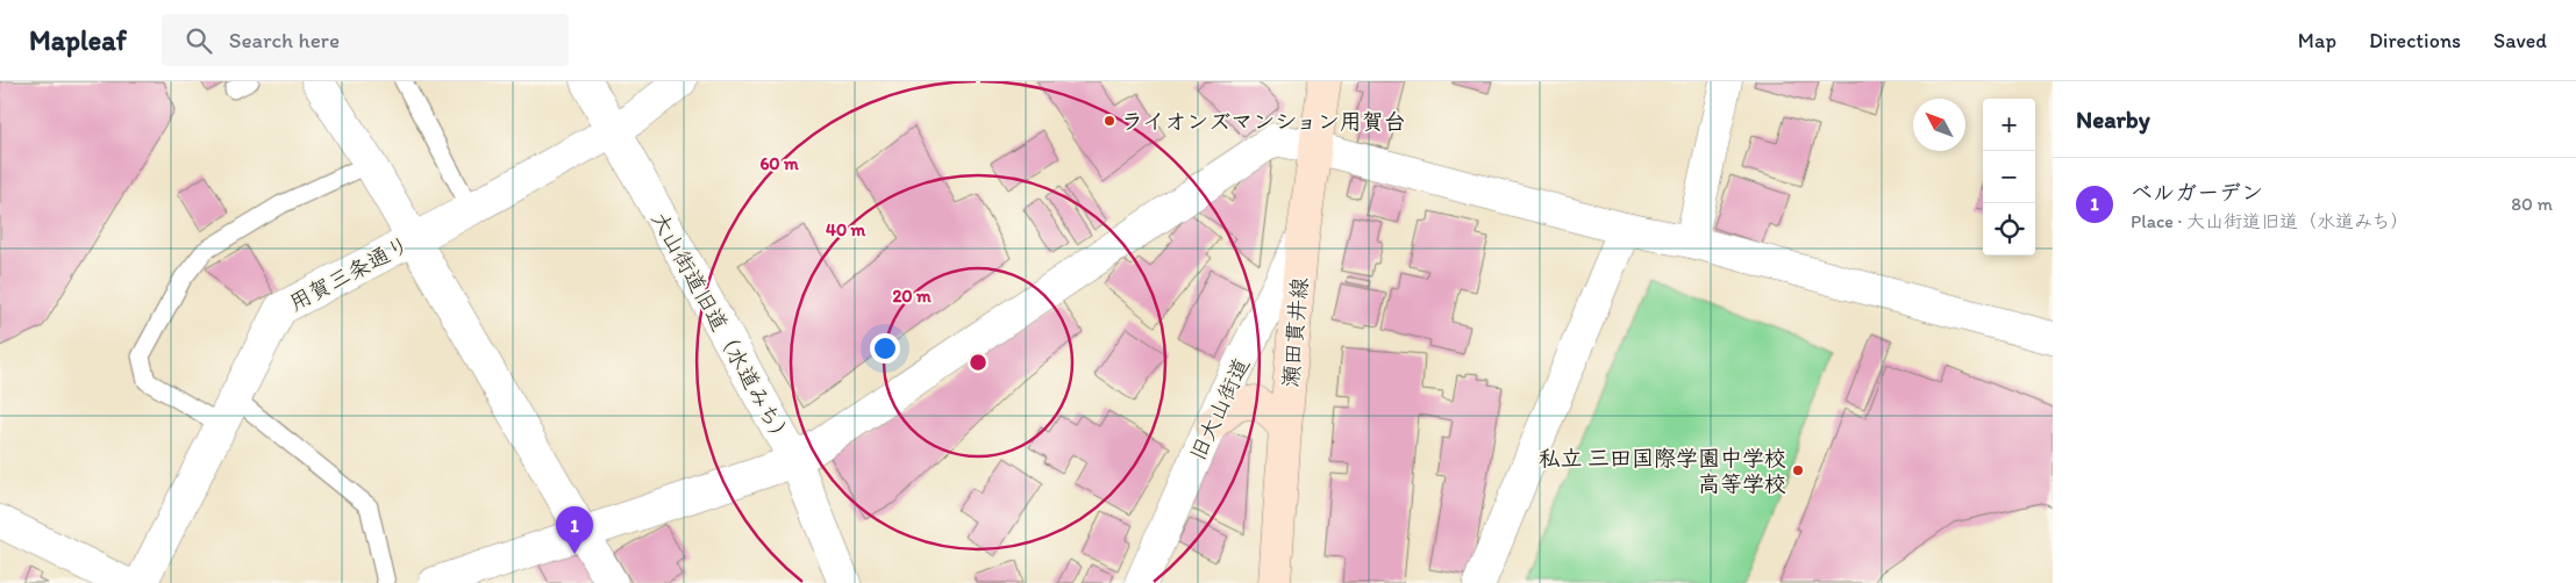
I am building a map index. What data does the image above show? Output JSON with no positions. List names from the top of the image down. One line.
{"streets":{"main road":["瀬田貫井線"],"street":["用賀三条通り","大山街道旧道（水道みち）","旧大山街道"]},"crossings":[["用賀三条通り","大山街道旧道（水道みち）"],["瀬田貫井線","旧大山街道"]],"places":["ライオンズマンション用賀台","私立 三田国際学園中学校 高等学校"],"north":"top left","page":{"header":"Mapleaf","search":"Search here","nav":["Map","Directions","Saved"],"heading":"Nearby","map_buttons":["+","−"],"list":[{"mark":"1","name":"ベルガーデン","note":"Place · 大山街道旧道（水道みち）","value":"80 m"}],"pins":"1"},"rings":["60 m","40 m","20 m"]}
